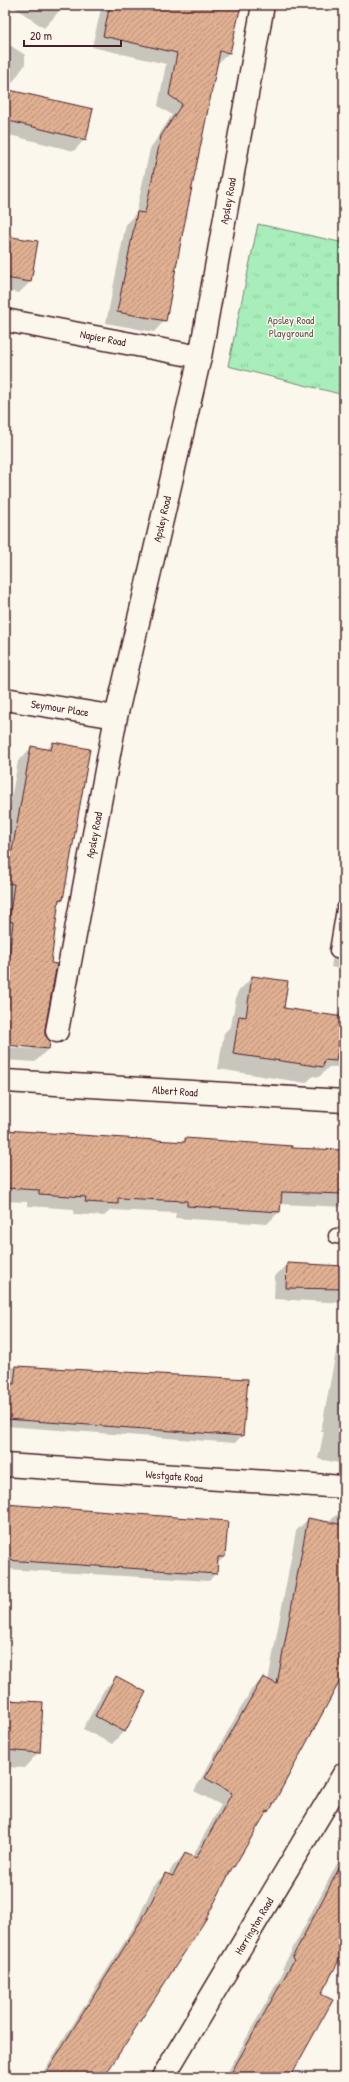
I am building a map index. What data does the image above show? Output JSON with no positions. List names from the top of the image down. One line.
{"streets":{"street":["Apsley Road","Napier Road","Seymour Place","Albert Road","Westgate Road","Harrington Road"]},"crossings":[["Apsley Road","Napier Road"],["Apsley Road","Seymour Place"]],"parks":["Apsley Road Playground"],"scale_bar":"20 m"}
